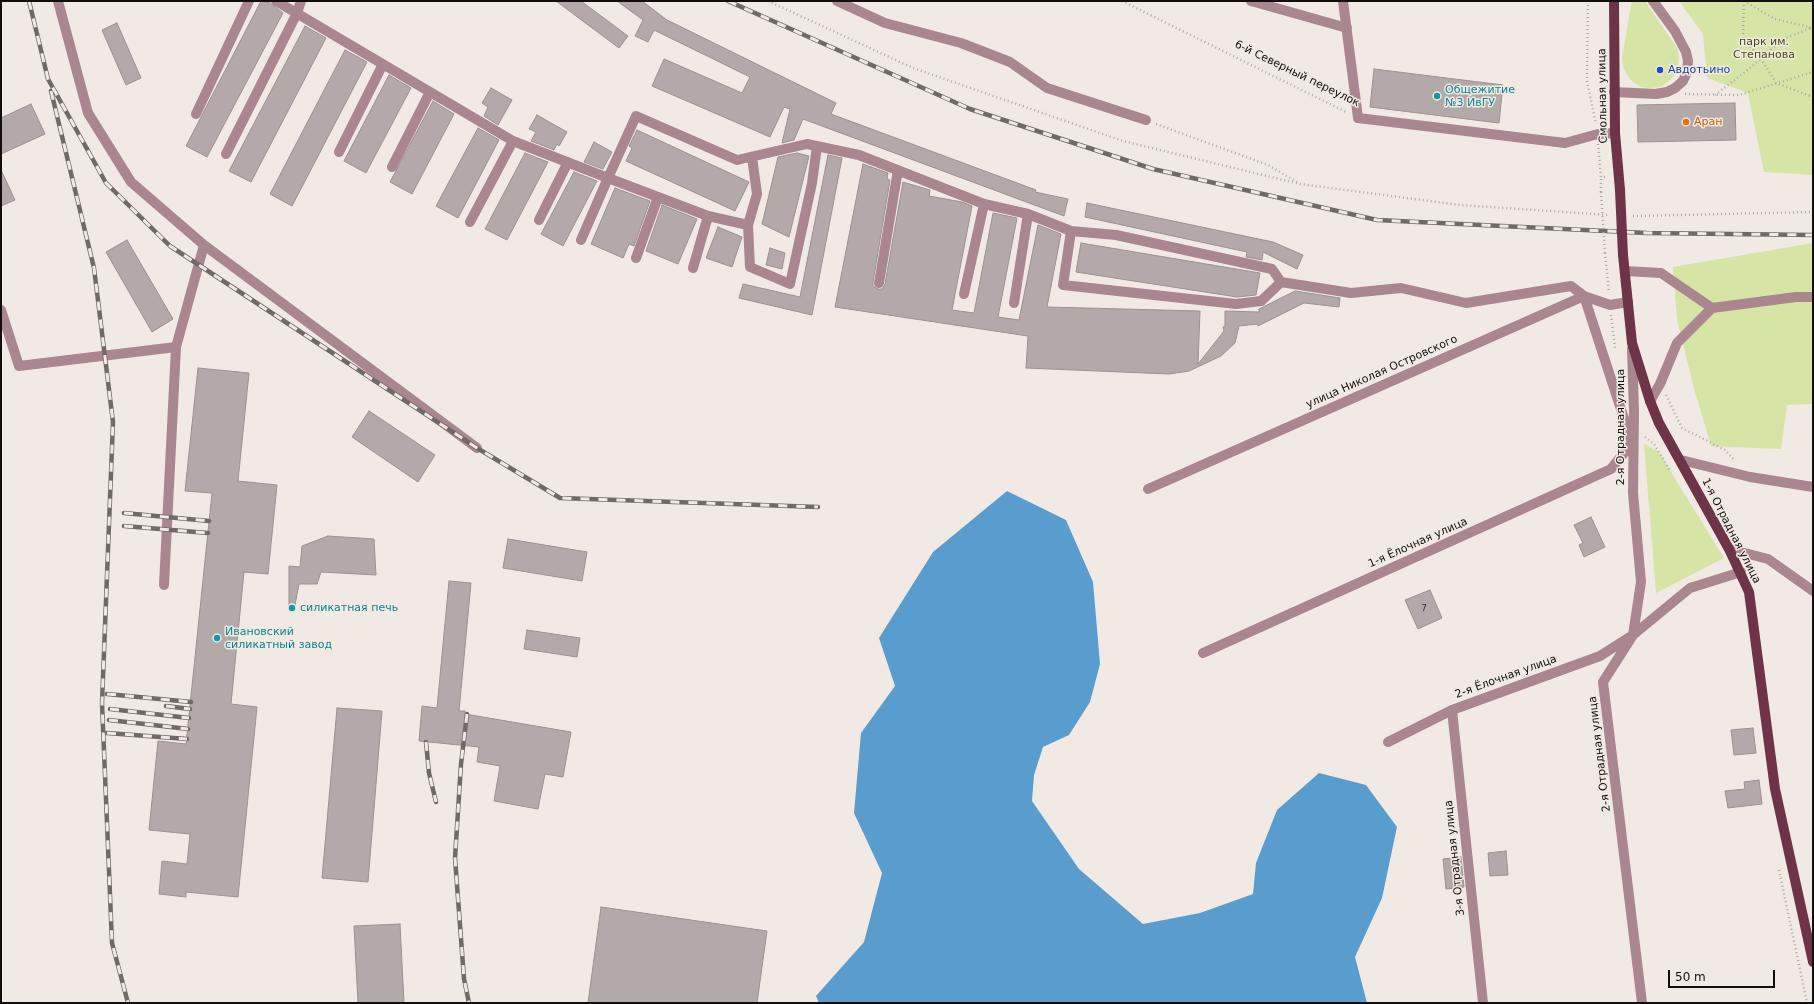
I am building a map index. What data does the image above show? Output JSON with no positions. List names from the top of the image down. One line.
{"streets":{"main road":["Смольная улица","1-я Отрадная улица"],"street":["6-й Северный переулок","улица Николая Островского","2-я Отрадная улица","1-я Ёлочная улица","2-я Ёлочная улица","3-я Отрадная улица"]},"crossings":[["6-й Северный переулок","Смольная улица"],["Смольная улица","1-я Отрадная улица"],["2-я Отрадная улица","1-я Отрадная улица"],["2-я Отрадная улица","1-я Ёлочная улица"],["2-я Отрадная улица","2-я Ёлочная улица"],["2-я Ёлочная улица","3-я Отрадная улица"]],"parks":["парк им. Степанова"],"places":["Авдотьино","Общежитие №3 ИвГУ","Аран","силикатная печь","Ивановский силикатный завод"],"house_numbers":["7"],"scale_bar":"50 m"}
